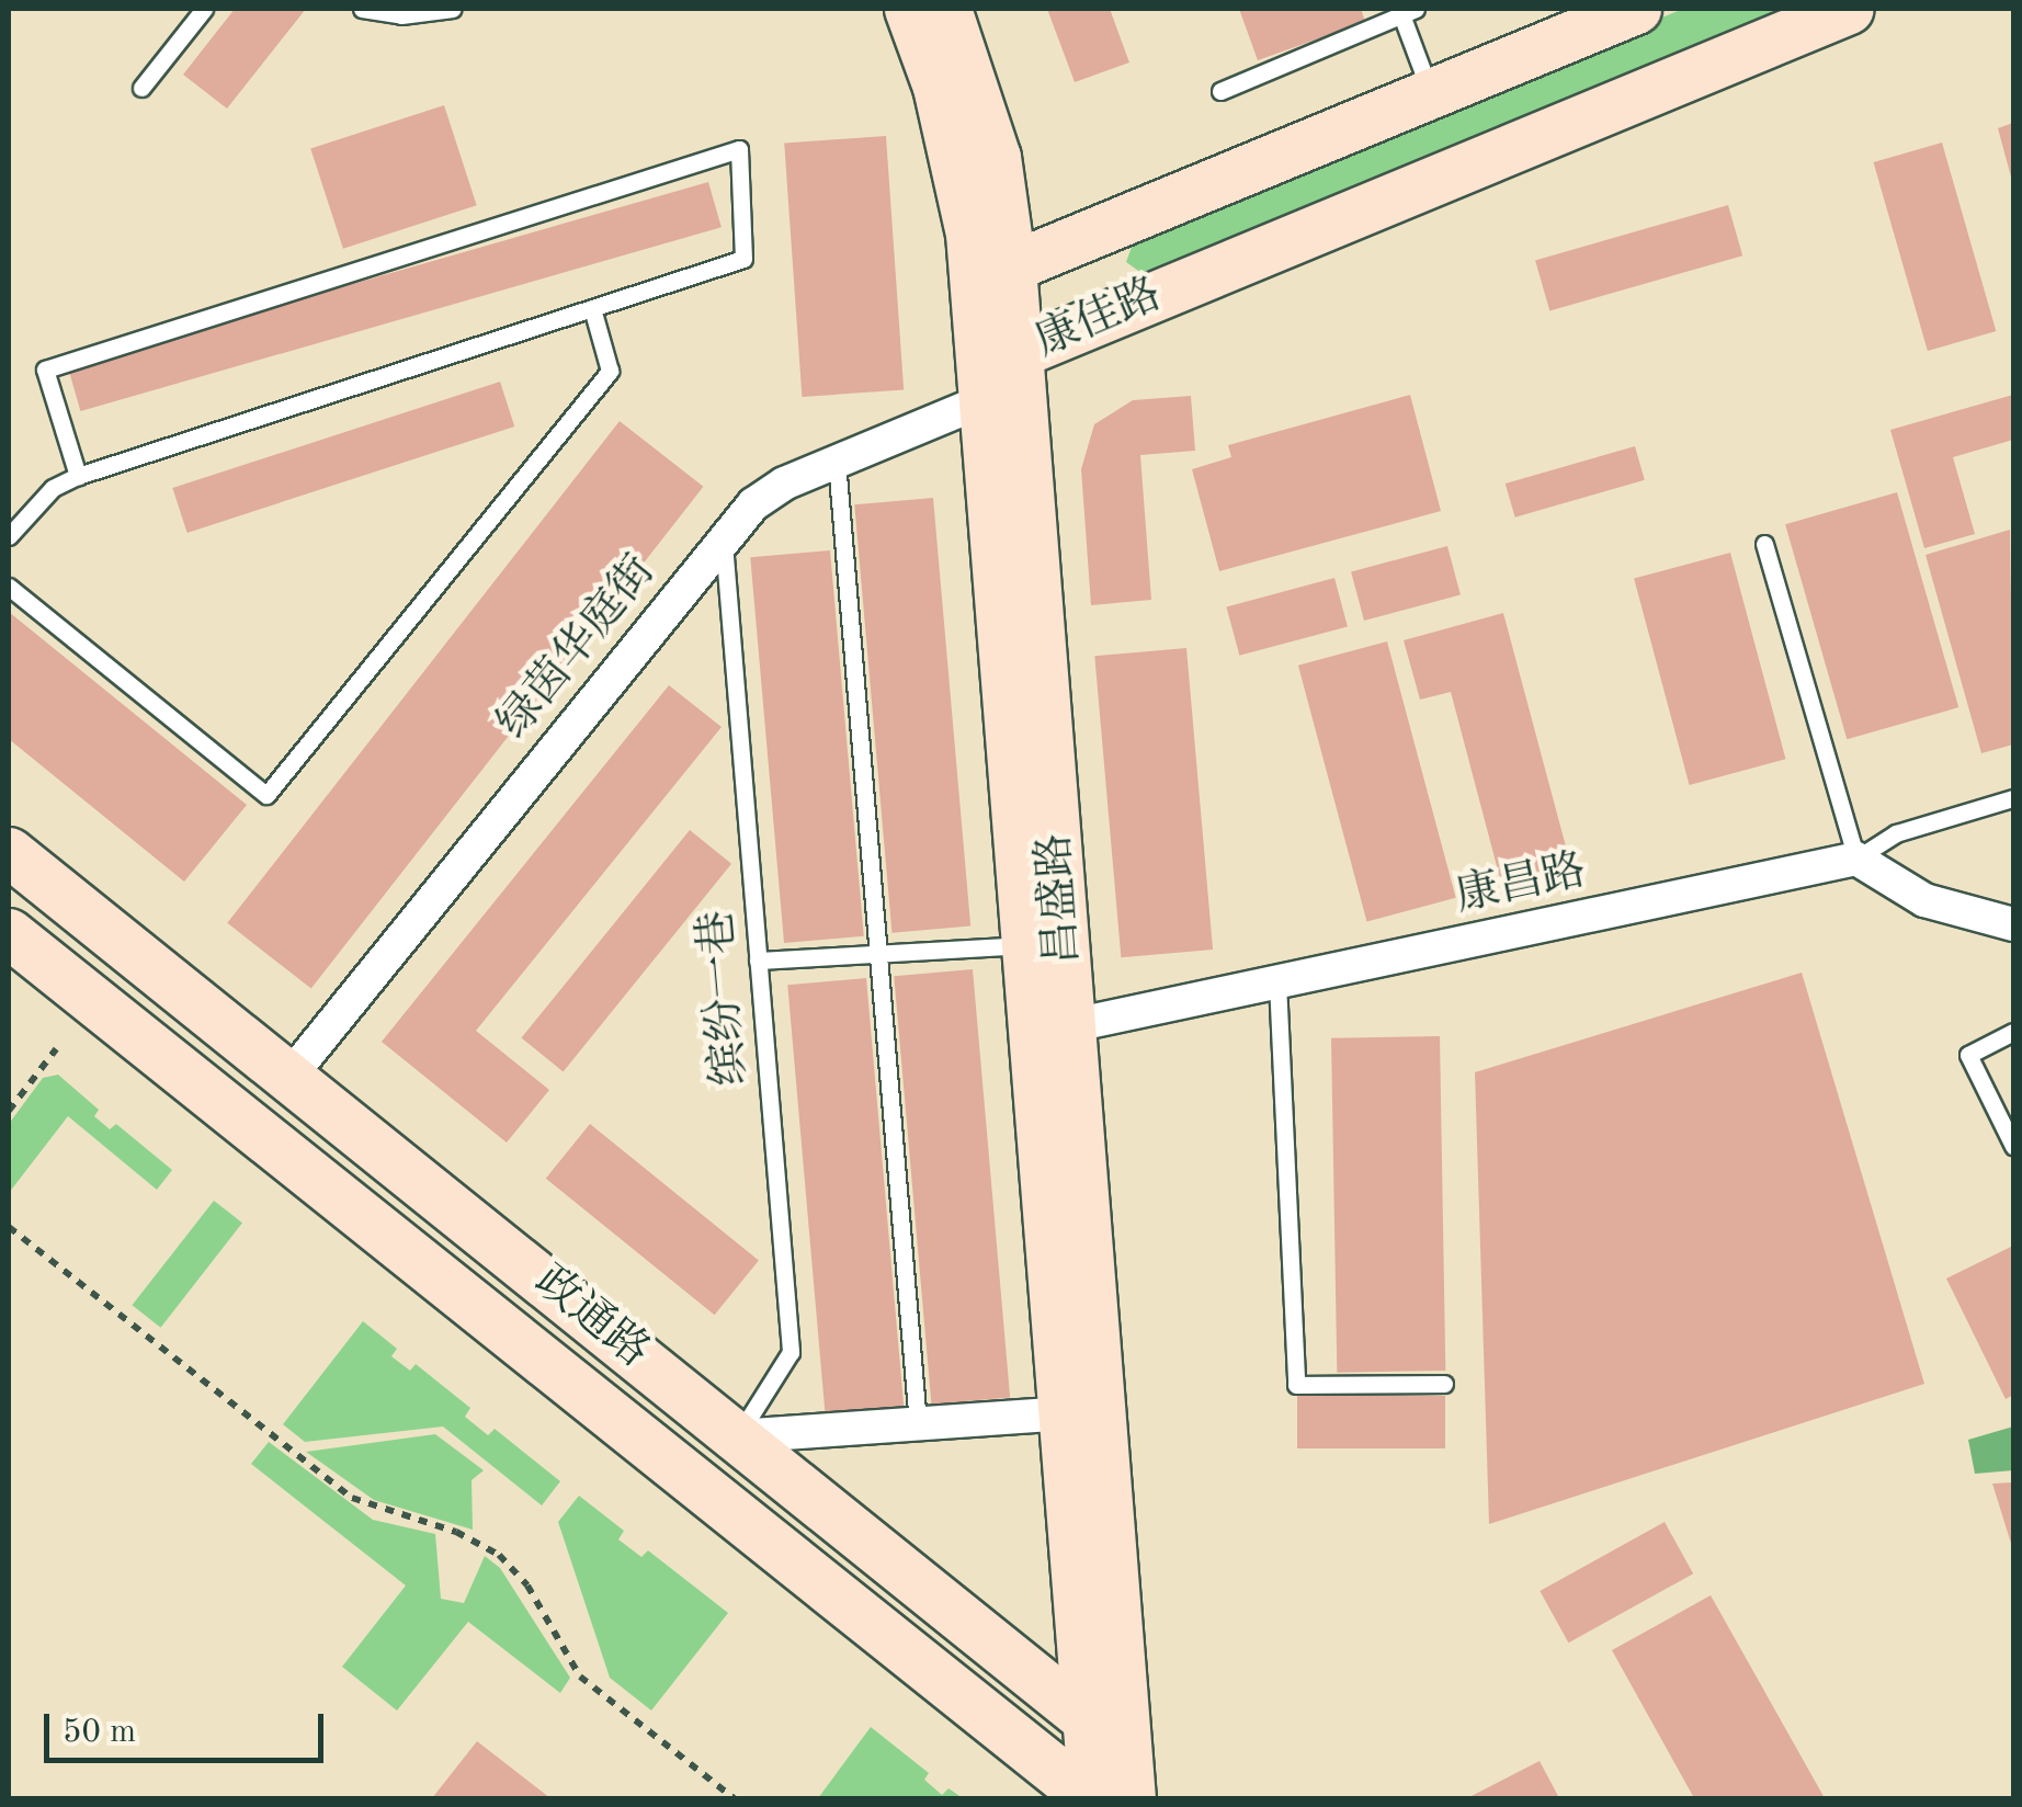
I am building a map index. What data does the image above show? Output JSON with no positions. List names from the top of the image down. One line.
{"streets":{"street":["康佳路","绿茵华庭街","康昌路","昌盛路","政通路"],"lane":["缤纷一巷"]},"crossings":[["康佳路","绿茵华庭街"],["康佳路","昌盛路"],["绿茵华庭街","昌盛路"],["绿茵华庭街","缤纷一巷"],["绿茵华庭街","政通路"],["康昌路","昌盛路"],["昌盛路","政通路"],["缤纷一巷","政通路"]],"scale_bar":"50 m"}
